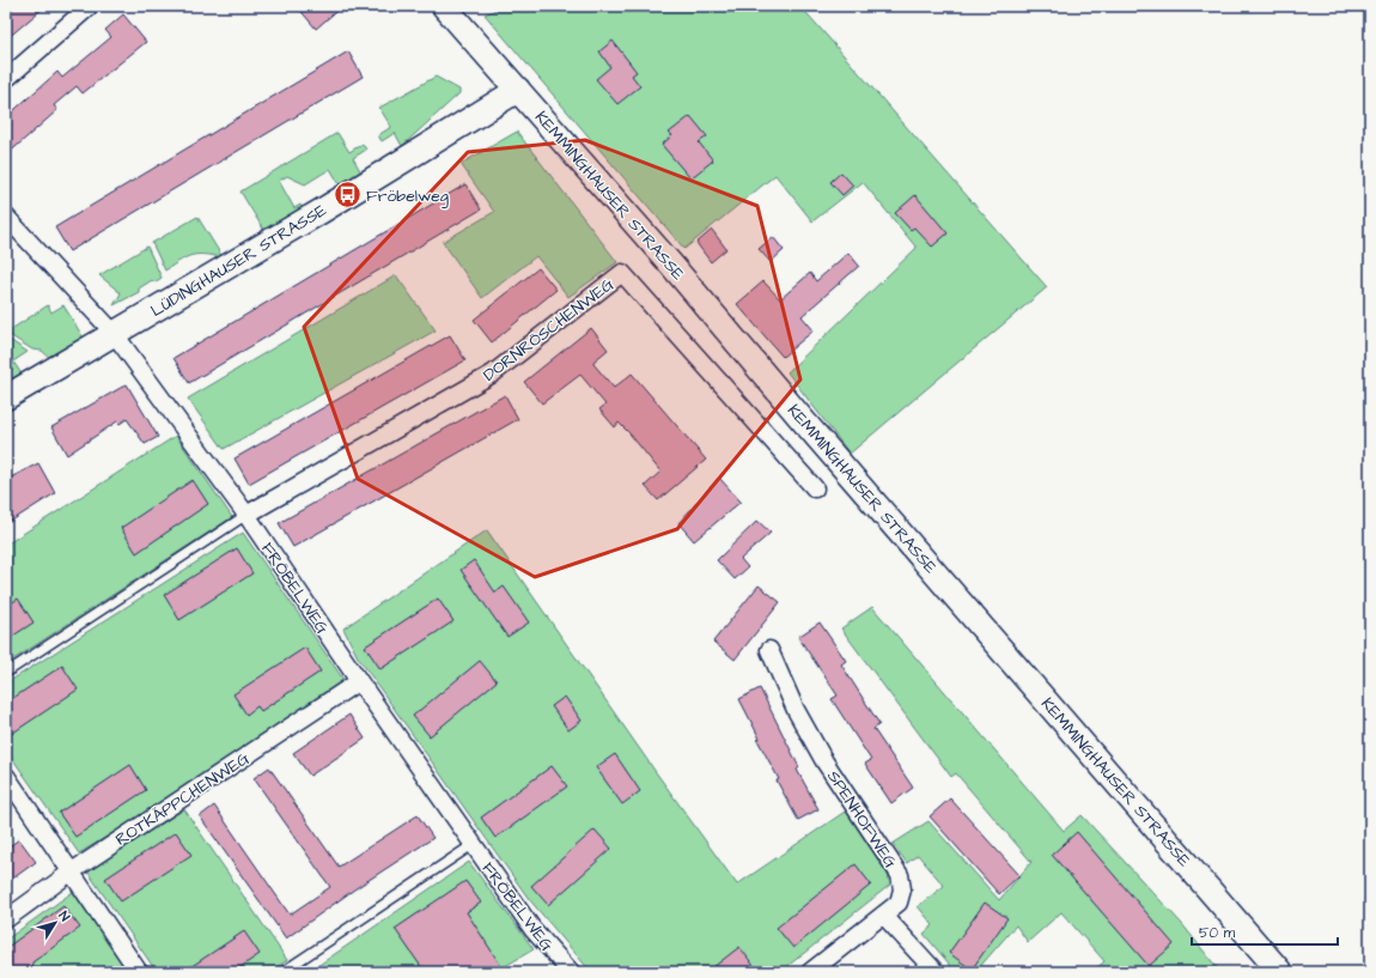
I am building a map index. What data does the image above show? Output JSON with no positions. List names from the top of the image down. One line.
{"streets":{"main road":["KEMMINGHAUSER STRASSE","LÜDINGHAUSER STRASSE"],"street":["DORNRÖSCHENWEG","FRÖBELWEG","ROTKÄPPCHENWEG","SPENHOFWEG"]},"crossings":[["KEMMINGHAUSER STRASSE","LÜDINGHAUSER STRASSE"],["LÜDINGHAUSER STRASSE","FRÖBELWEG"],["DORNRÖSCHENWEG","FRÖBELWEG"],["FRÖBELWEG","ROTKÄPPCHENWEG"]],"places":{"bus stop":["Fröbelweg"]},"scale_bar":"50 m","north":"top right"}
